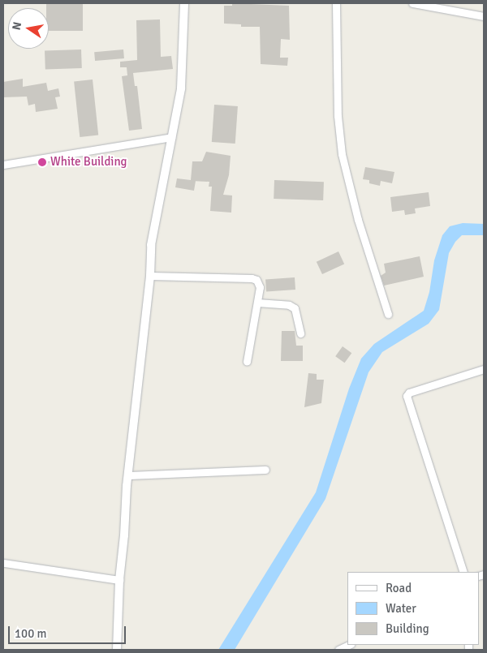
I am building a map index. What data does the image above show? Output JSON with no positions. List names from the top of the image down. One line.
{"places":["White Building"],"legend":["Road","Water","Building"],"scale_bar":"100 m","north":"left"}
